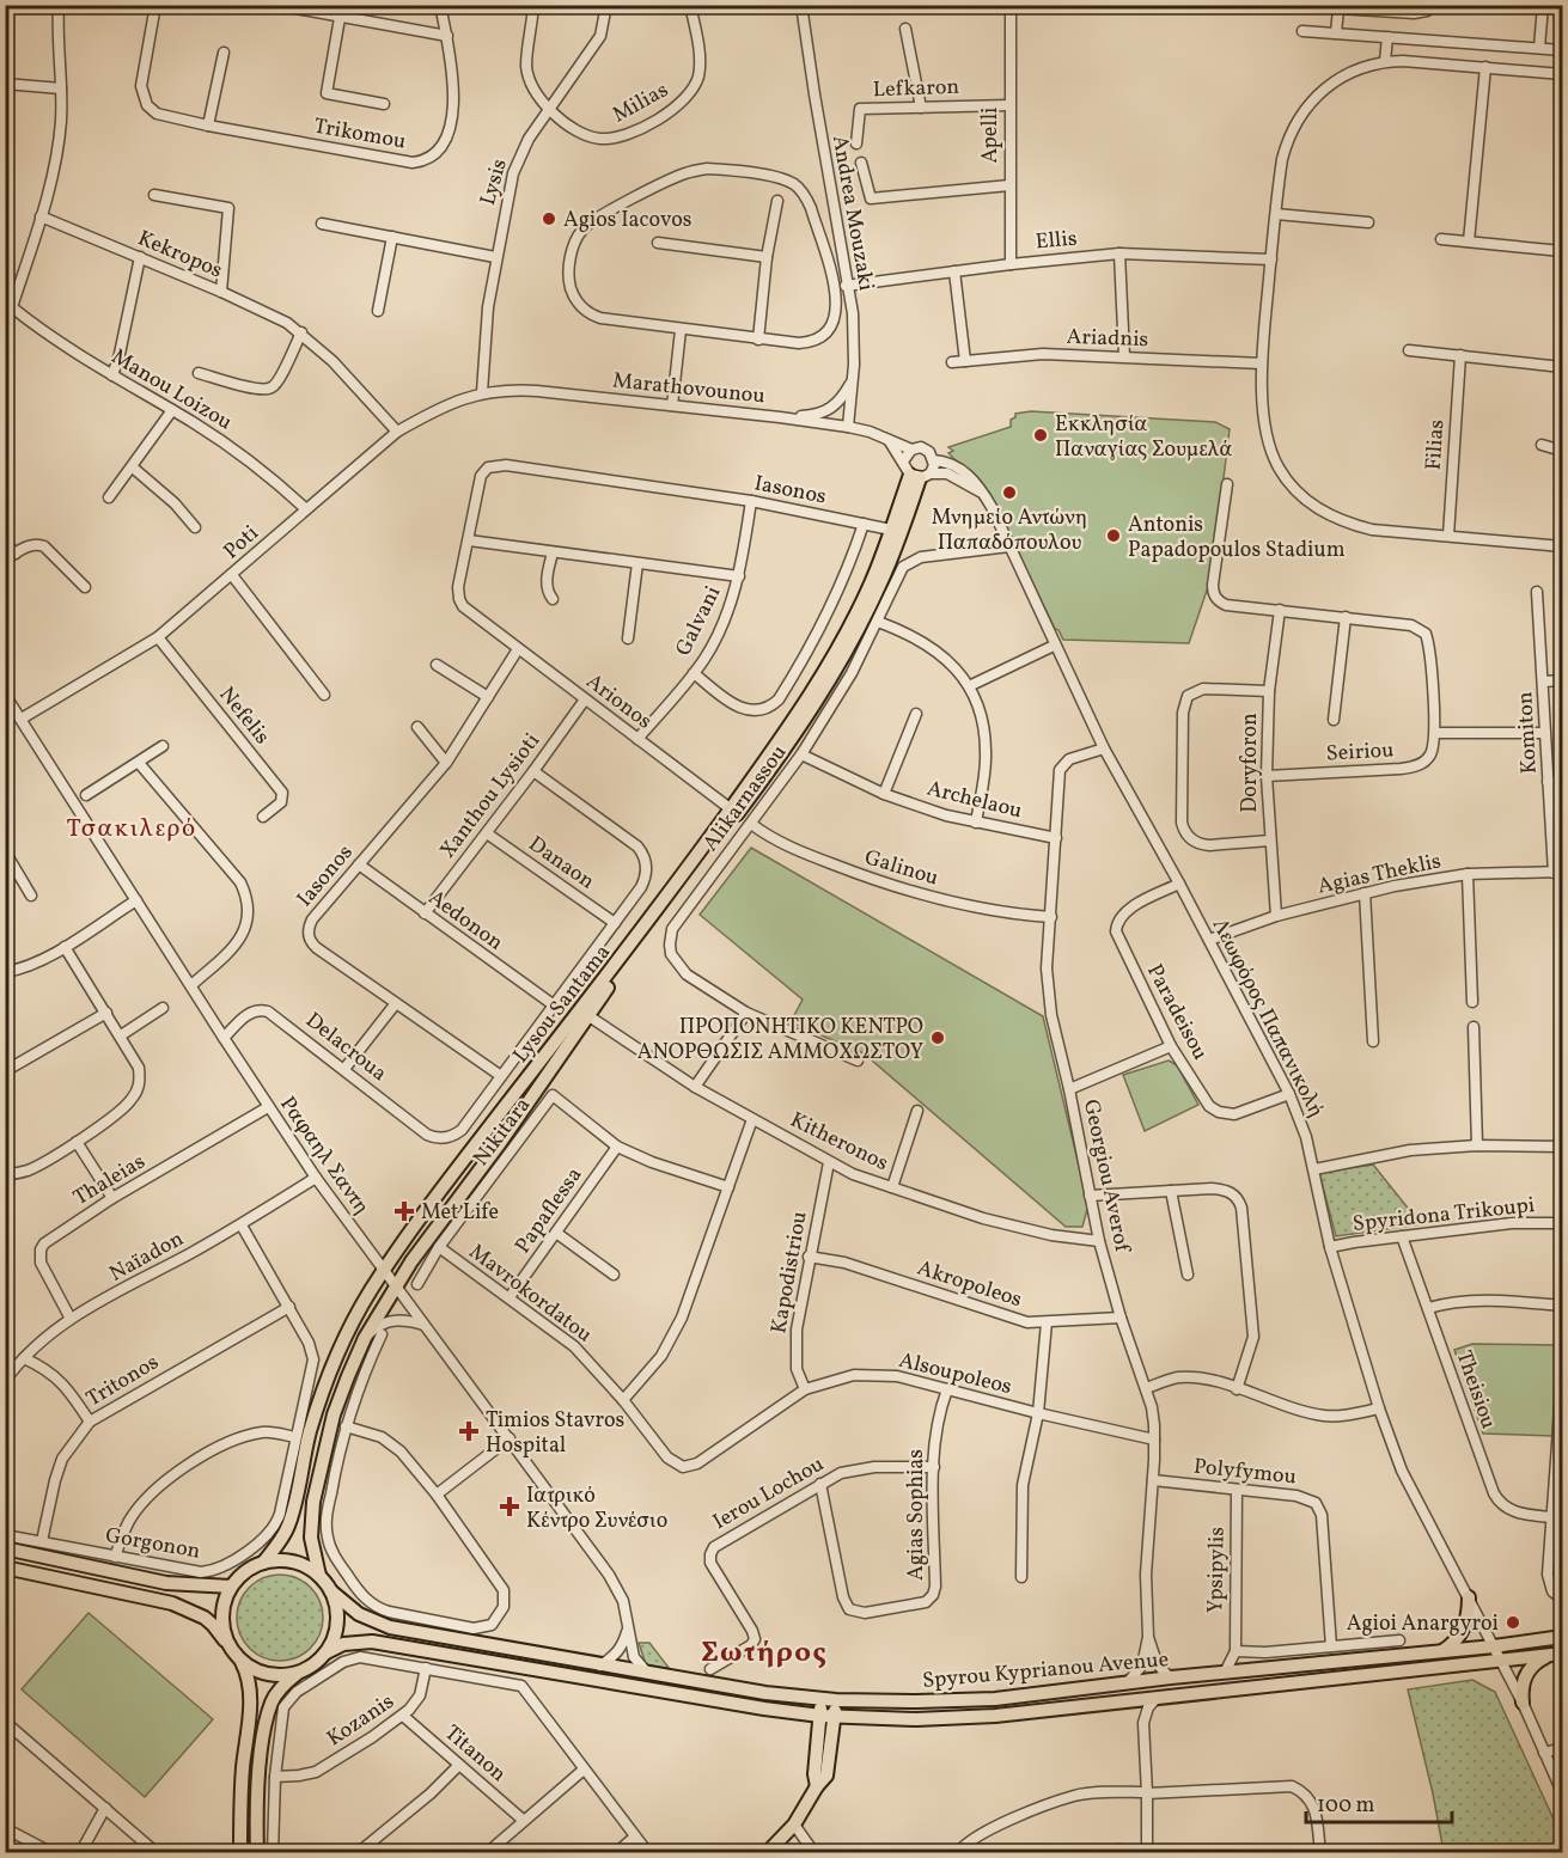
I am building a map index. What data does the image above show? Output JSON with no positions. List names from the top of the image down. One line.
{"streets":{"main road":["Lysou Santama","Spyrou Kyprianou Avenue"],"street":["Lefkaron","Milias","Trikomou","Apelli","Lysis","Andrea Mouzaki","Ellis","Kekropos","Ariadnis","Marathovounou","Manou Loizou","Filias","Iasonos","Poti","Galvani","Arionos","Nefelis","Komiton","Seiriou","Doryforon","Xanthou Lysioti","Alikarnassou","Archelaou","Danaon","Galinou","Agias Theklis","Aedonon","Paradeisou","Λεωφόρος Παπανικολή","Delacroua","Nikitara","Kitheronos","Ραφαηλ Σαντη","Georgiou Averof","Thaleias","Papaflessa","Spyridona Trikoupi","Naïadon","Kapodistriou","Akropoleos","Mavrokordatou","Alsoupoleos","Tritonos","Theisiou","Polyfymou","Ierou Lochou","Agias Sophias","Gorgonon","Ypsipylis","Kozanis","Titanon"]},"crossings":[["Lefkaron","Apelli"],["Milias","Lysis"],["Apelli","Ellis"],["Lysis","Marathovounou"],["Lysis","Poti"],["Andrea Mouzaki","Ellis"],["Andrea Mouzaki","Marathovounou"],["Kekropos","Poti"],["Marathovounou","Poti"],["Marathovounou","Lysou Santama"],["Marathovounou","Λεωφόρος Παπανικολή"],["Manou Loizou","Poti"],["Iasonos","Galvani"],["Iasonos","Arionos"],["Iasonos","Aedonon"],["Iasonos","Lysou Santama"],["Iasonos","Delacroua"],["Poti","Nefelis"],["Poti","Ραφαηλ Σαντη"],["Galvani","Arionos"],["Arionos","Xanthou Lysioti"],["Arionos","Lysou Santama"],["Komiton","Agias Theklis"],["Seiriou","Doryforon"],["Doryforon","Agias Theklis"],["Xanthou Lysioti","Danaon"],["Xanthou Lysioti","Aedonon"],["Alikarnassou","Archelaou"],["Alikarnassou","Galinou"],["Alikarnassou","Λεωφόρος Παπανικολή"],["Archelaou","Georgiou Averof"],["Galinou","Georgiou Averof"],["Agias Theklis","Λεωφόρος Παπανικολή"],["Lysou Santama","Λεωφόρος Παπανικολή"],["Lysou Santama","Kitheronos"],["Lysou Santama","Ραφαηλ Σαντη"],["Lysou Santama","Spyrou Kyprianou Avenue"],["Paradeisou","Λεωφόρος Παπανικολή"],["Λεωφόρος Παπανικολή","Georgiou Averof"],["Λεωφόρος Παπανικολή","Spyridona Trikoupi"],["Λεωφόρος Παπανικολή","Spyrou Kyprianou Avenue"],["Delacroua","Ραφαηλ Σαντη"],["Nikitara","Papaflessa"],["Nikitara","Mavrokordatou"],["Kitheronos","Georgiou Averof"],["Kitheronos","Kapodistriou"],["Ραφαηλ Σαντη","Thaleias"],["Ραφαηλ Σαντη","Naïadon"],["Ραφαηλ Σαντη","Spyrou Kyprianou Avenue"],["Georgiou Averof","Akropoleos"],["Georgiou Averof","Alsoupoleos"],["Georgiou Averof","Polyfymou"],["Georgiou Averof","Spyrou Kyprianou Avenue"],["Thaleias","Naïadon"],["Papaflessa","Mavrokordatou"],["Spyridona Trikoupi","Theisiou"],["Kapodistriou","Akropoleos"],["Kapodistriou","Alsoupoleos"],["Mavrokordatou","Alsoupoleos"],["Alsoupoleos","Agias Sophias"],["Tritonos","Gorgonon"],["Polyfymou","Ypsipylis"],["Ierou Lochou","Agias Sophias"],["Ypsipylis","Spyrou Kyprianou Avenue"],["Kozanis","Titanon"]],"districts":["Τσακιλερό","Σωτήρος"],"places":{"other":["Agios Iacovos","Εκκλησία Παναγίας Σουμελά","Μνημείο Αντώνη Παπαδόπουλου","Antonis Papadopoulos Stadium","ΠΡΟΠΟΝΗΤΙΚΟ ΚΕΝΤΡΟ ΑΝΟΡΘΩΣΙΣ ΑΜΜΟΧΩΣΤΟΥ","Agioi Anargyroi"],"health":["Met Life","Timios Stavros Hospital","Ιατρικό Κέντρο Συνέσιο"]},"scale_bar":"100 m"}
